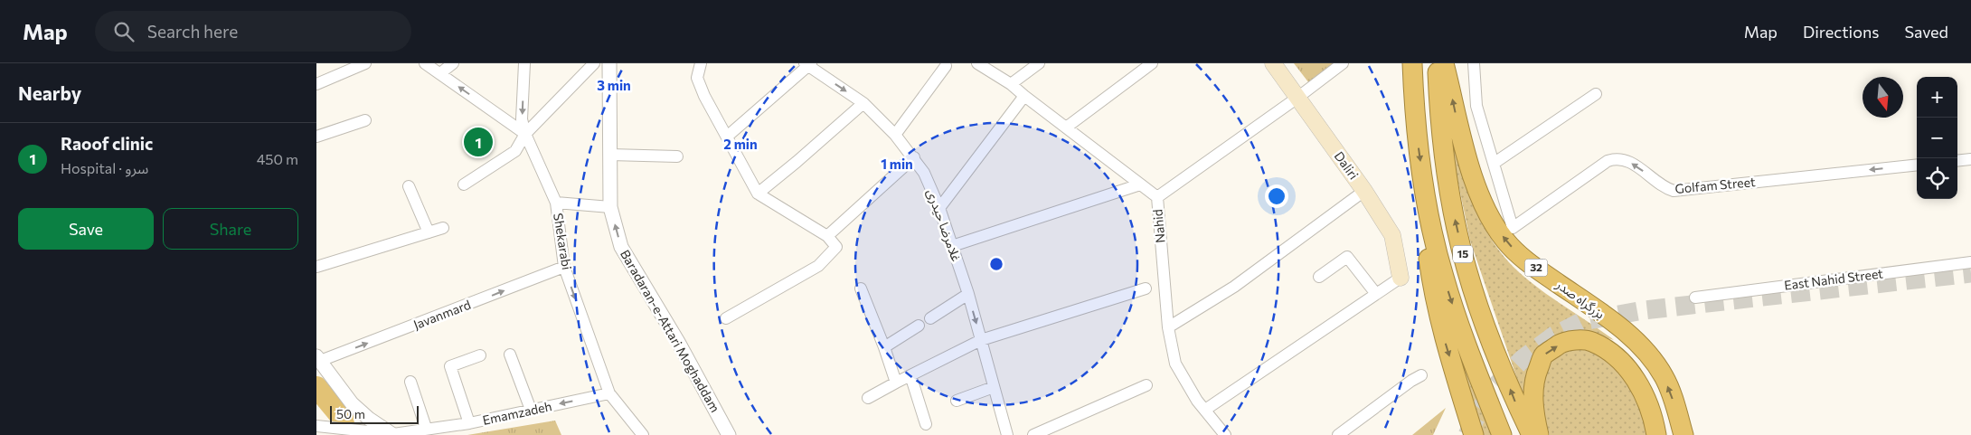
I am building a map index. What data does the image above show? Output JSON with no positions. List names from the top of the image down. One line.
{"streets":{"highway":["15","32","بزرگراه صدر"],"main road":["Daliri"],"street":["Golfam Street","غلامرضا حیدری","Nahid","Shekarabi","East Nahid Street","Javanmard","Baradaran-e-Attari Moghaddam","Emamzadeh"]},"crossings":[["Shekarabi","Javanmard"],["Shekarabi","Emamzadeh"]],"one_way":["Golfam Street","Shekarabi","Baradaran-e-Attari Moghaddam"],"scale_bar":"50 m","north":"bottom","page":{"header":"Map","search":"Search here","nav":["Map","Directions","Saved"],"heading":"Nearby","map_buttons":["+","−"],"list":[{"mark":"1","name":"Raoof clinic","note":"Hospital · سرو","value":"450 m"}],"pins":"1","buttons":["Save","Share"],"scale":"50 m"},"rings":["3 min","2 min","1 min"]}
